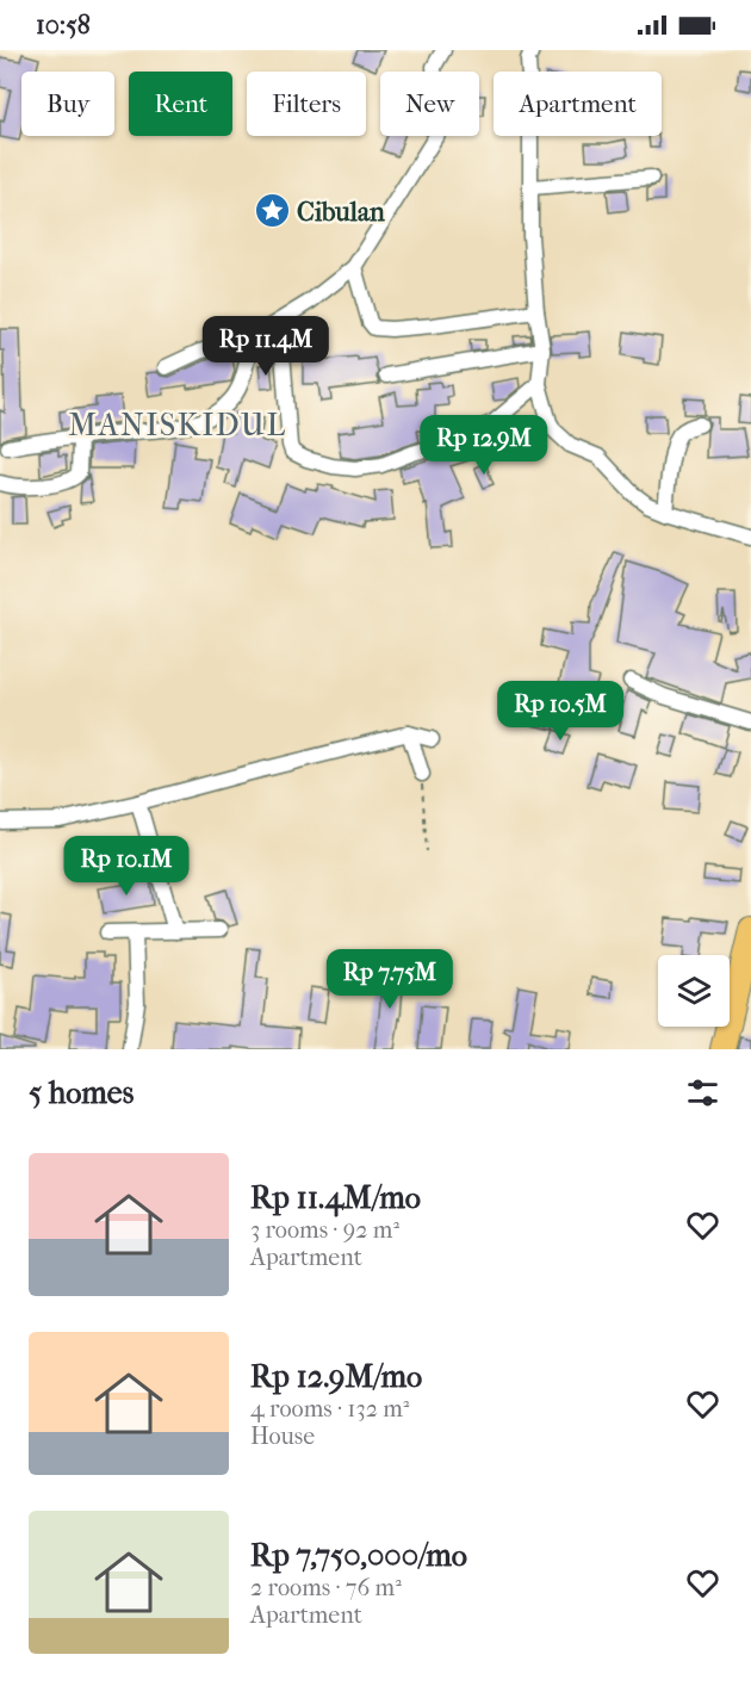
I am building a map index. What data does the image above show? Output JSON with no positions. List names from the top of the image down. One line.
{"districts":["MANISKIDUL"],"places":{"place":["Cibulan"]},"page":{"status":"10:58","chip":["Buy","Rent","Filters","New","Apartment"],"price":["Rp 11.4M","Rp 12.9M","Rp 10.5M","Rp 10.1M","Rp 7.75M"],"heading":"5 homes","list":[{"name":"Rp 11.4M/mo","note":"3 rooms · 92 m² · Apartment"},{"name":"Rp 12.9M/mo","note":"4 rooms · 132 m² · House"},{"name":"Rp 7,750,000/mo","note":"2 rooms · 76 m² · Apartment"}]}}
